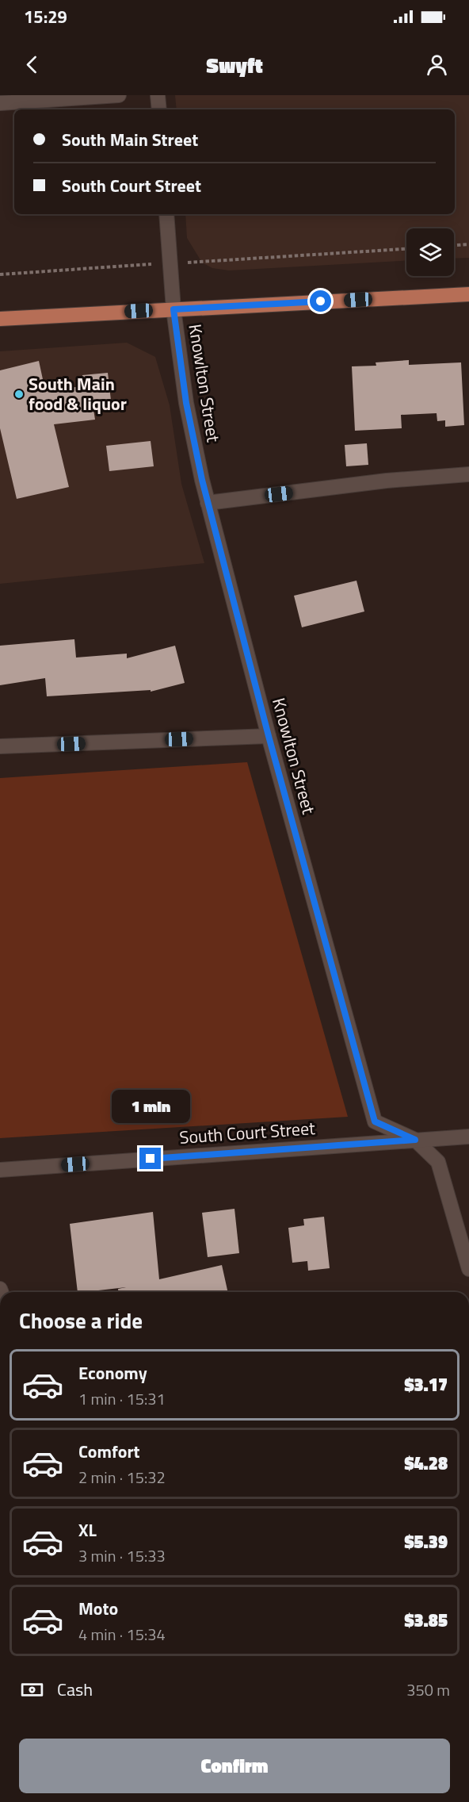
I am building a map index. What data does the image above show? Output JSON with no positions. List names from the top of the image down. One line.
{"streets":{"street":["Knowlton Street","South Court Street"]},"crossings":[["Knowlton Street","South Court Street"]],"places":["South Main food & liquor"],"page":{"status":"15:29","header":"Swyft","banner":["South Main Street","South Court Street"],"bubble":"1 min","heading":"Choose a ride","list":[{"name":"Economy","note":"1 min · 15:31","value":"$3.17"},{"name":"Comfort","note":"2 min · 15:32","value":"$4.28"},{"name":"XL","note":"3 min · 15:33","value":"$5.39"},{"name":"Moto","note":"4 min · 15:34","value":"$3.85"}],"pay":["Cash","350 m"],"buttons":"Confirm"}}
